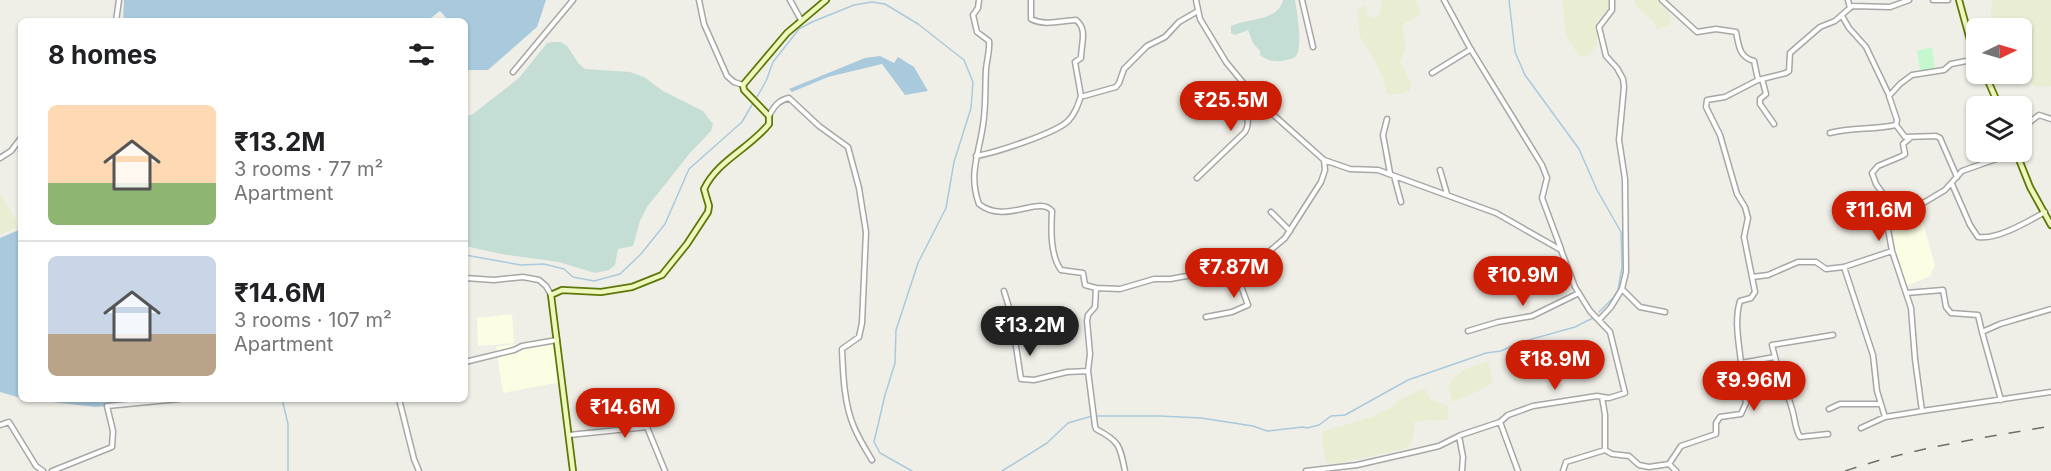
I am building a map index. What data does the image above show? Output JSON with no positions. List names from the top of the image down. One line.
{"north":"right","page":{"heading":"8 homes","price":["₹25.5M","₹11.6M","₹7.87M","₹10.9M","₹13.2M","₹18.9M","₹9.96M","₹14.6M"],"list":[{"name":"₹13.2M","note":"3 rooms · 77 m² · Apartment"},{"name":"₹14.6M","note":"3 rooms · 107 m² · Apartment"}]}}
